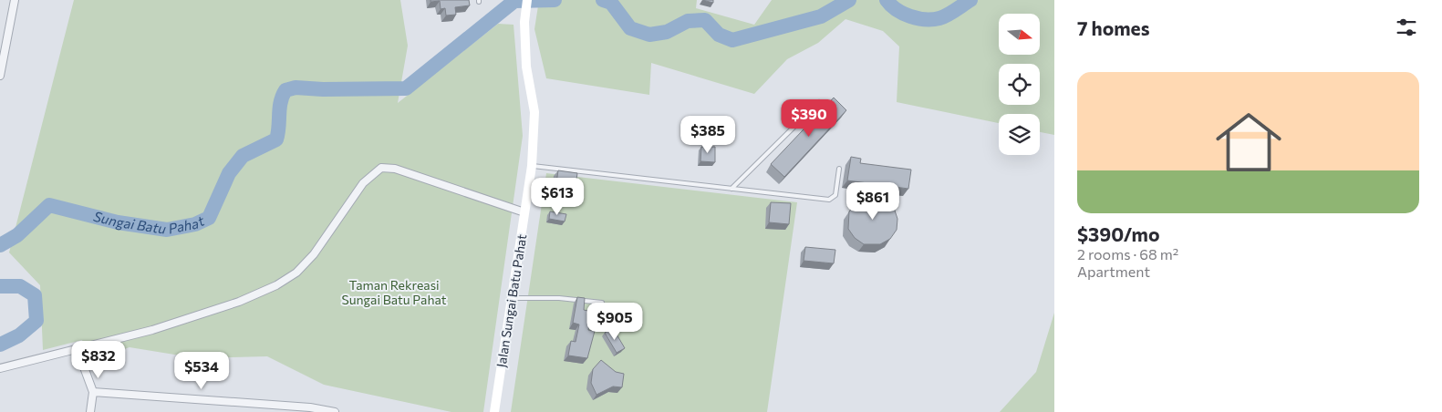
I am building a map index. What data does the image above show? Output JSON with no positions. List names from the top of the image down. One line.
{"streets":{"street":["Jalan Sungai Batu Pahat"]},"water":["Sungai Batu Pahat"],"parks":["Taman Rekreasi Sungai Batu Pahat"],"north":"right","page":{"heading":"7 homes","list":[{"name":"$390/mo","note":"2 rooms · 68 m² · Apartment"}],"price":["$390","$385","$613","$861","$905","$832","$534"]}}
